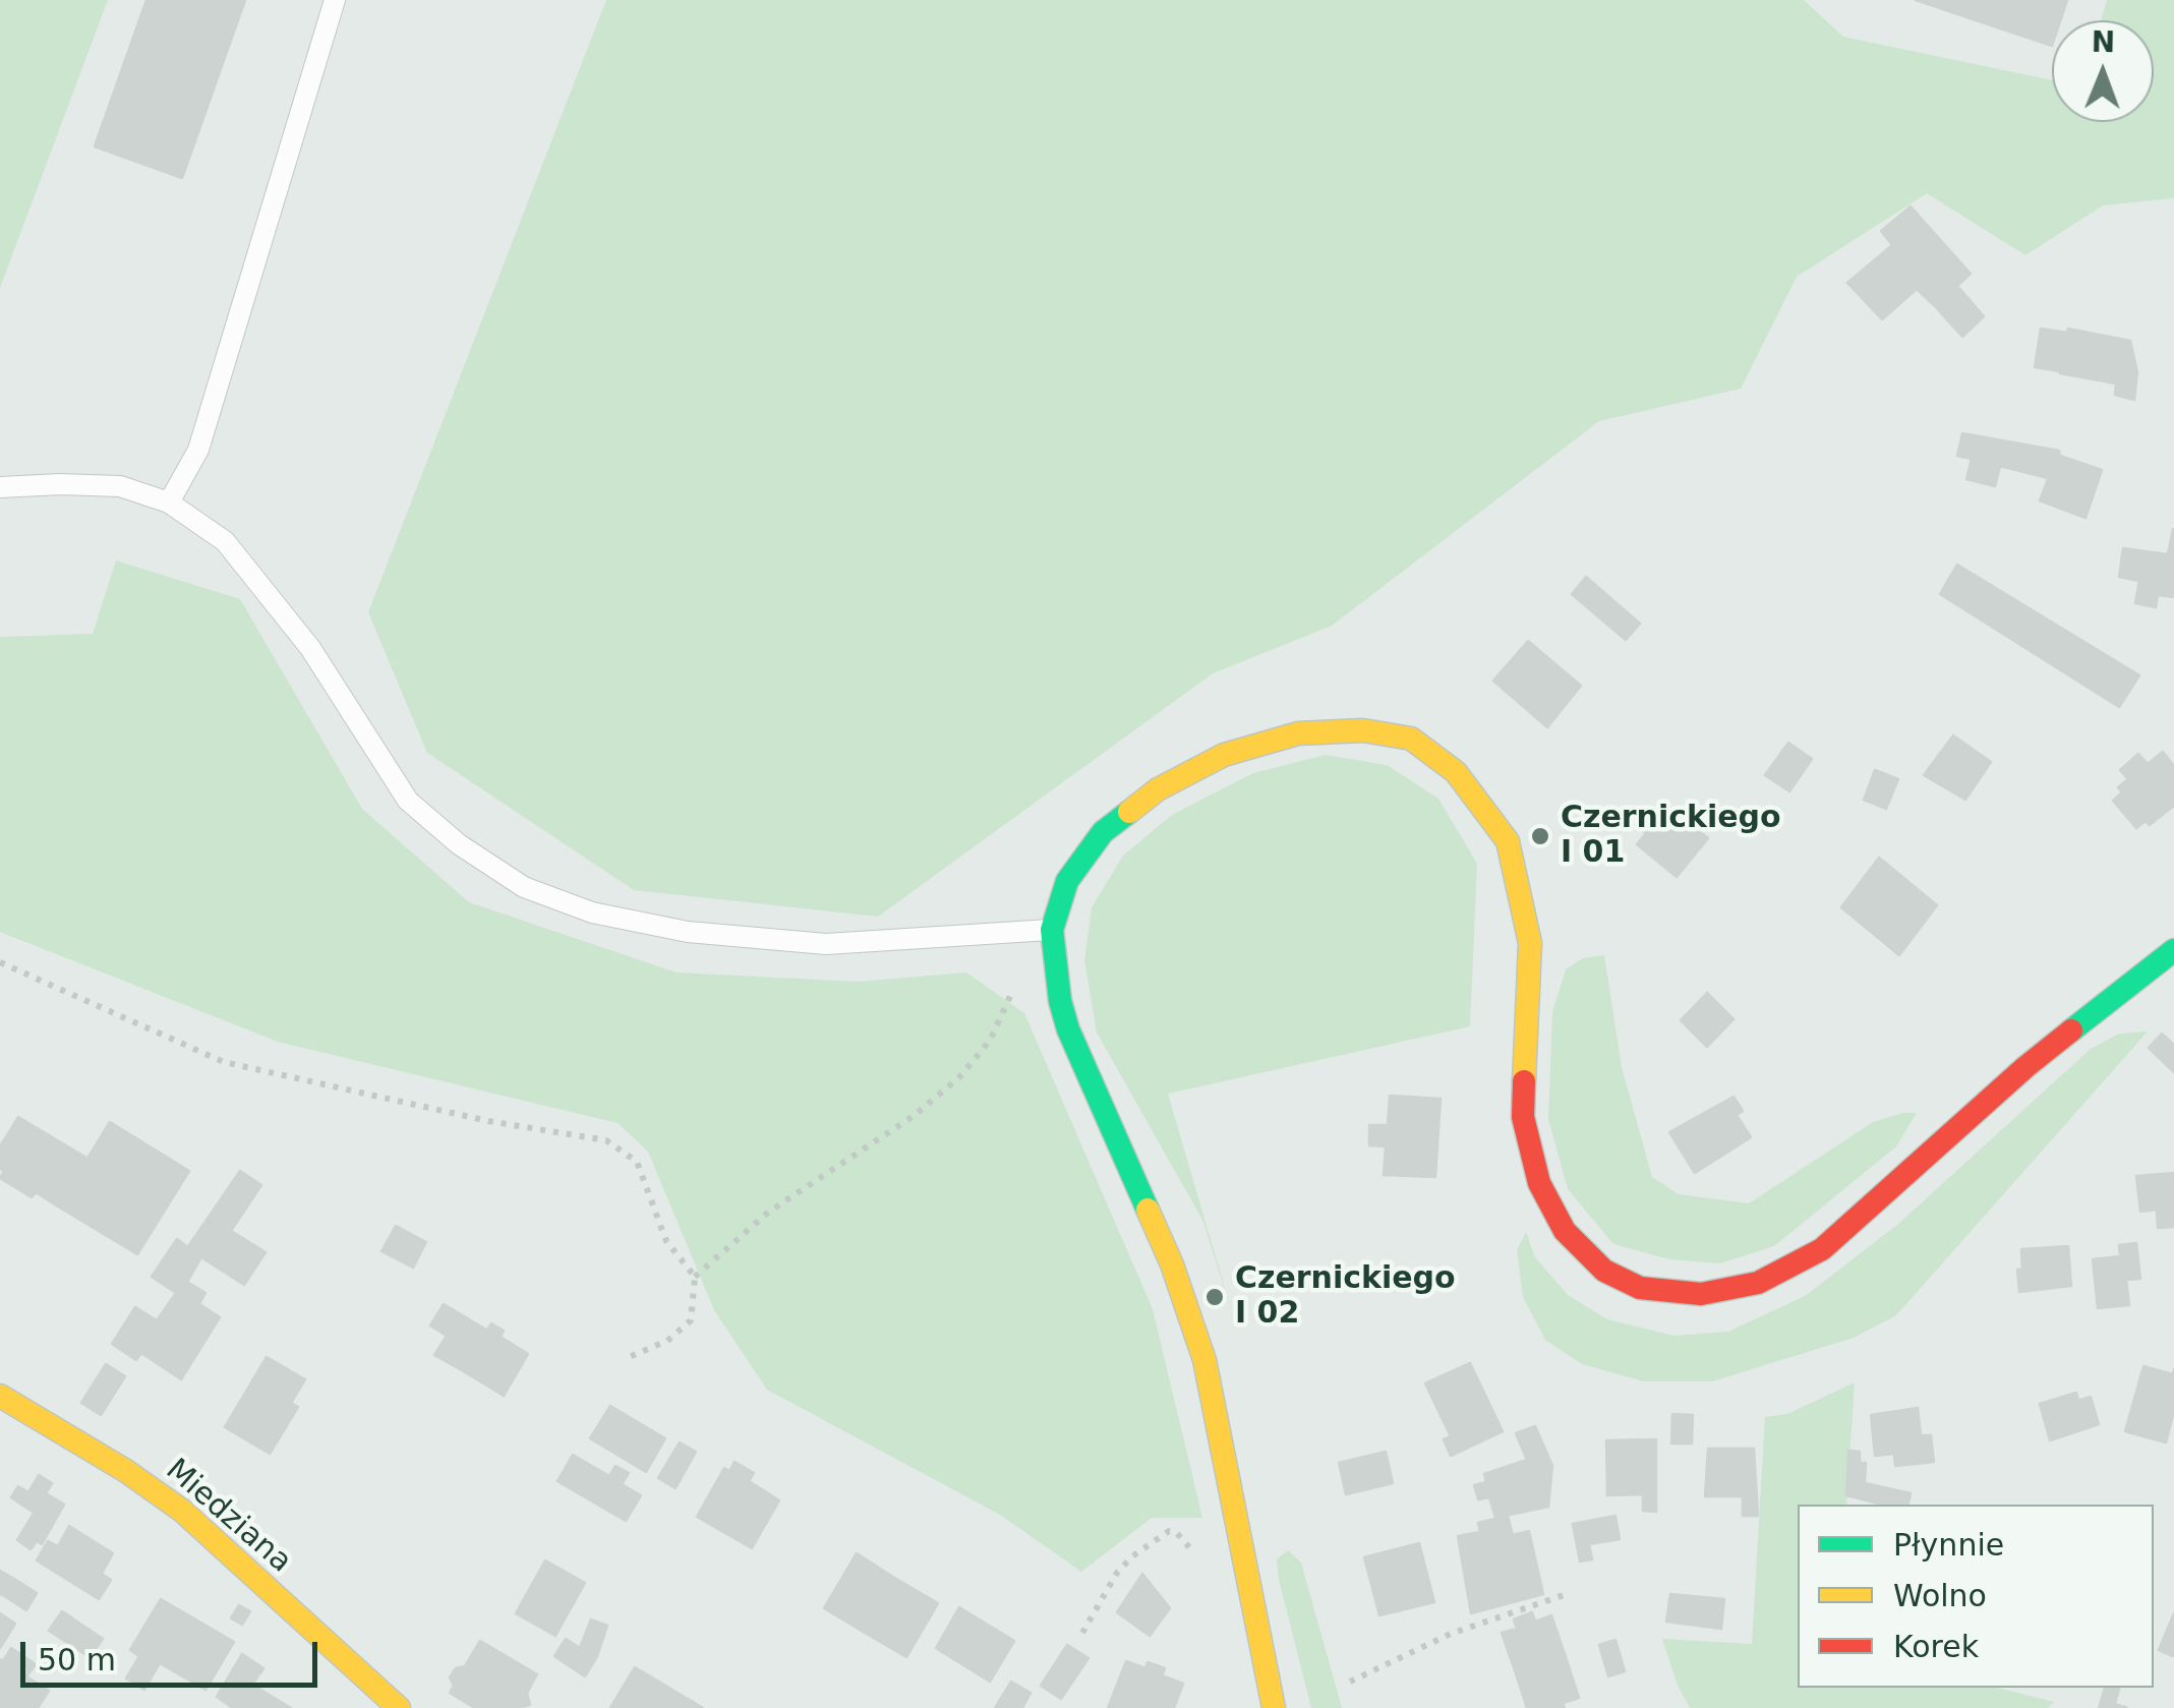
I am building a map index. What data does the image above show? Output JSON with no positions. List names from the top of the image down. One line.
{"streets":{"street":["Miedziana"]},"places":["Czernickiego I 01","Czernickiego I 02"],"legend":["Płynnie","Wolno","Korek"],"scale_bar":"50 m","north":"top"}
